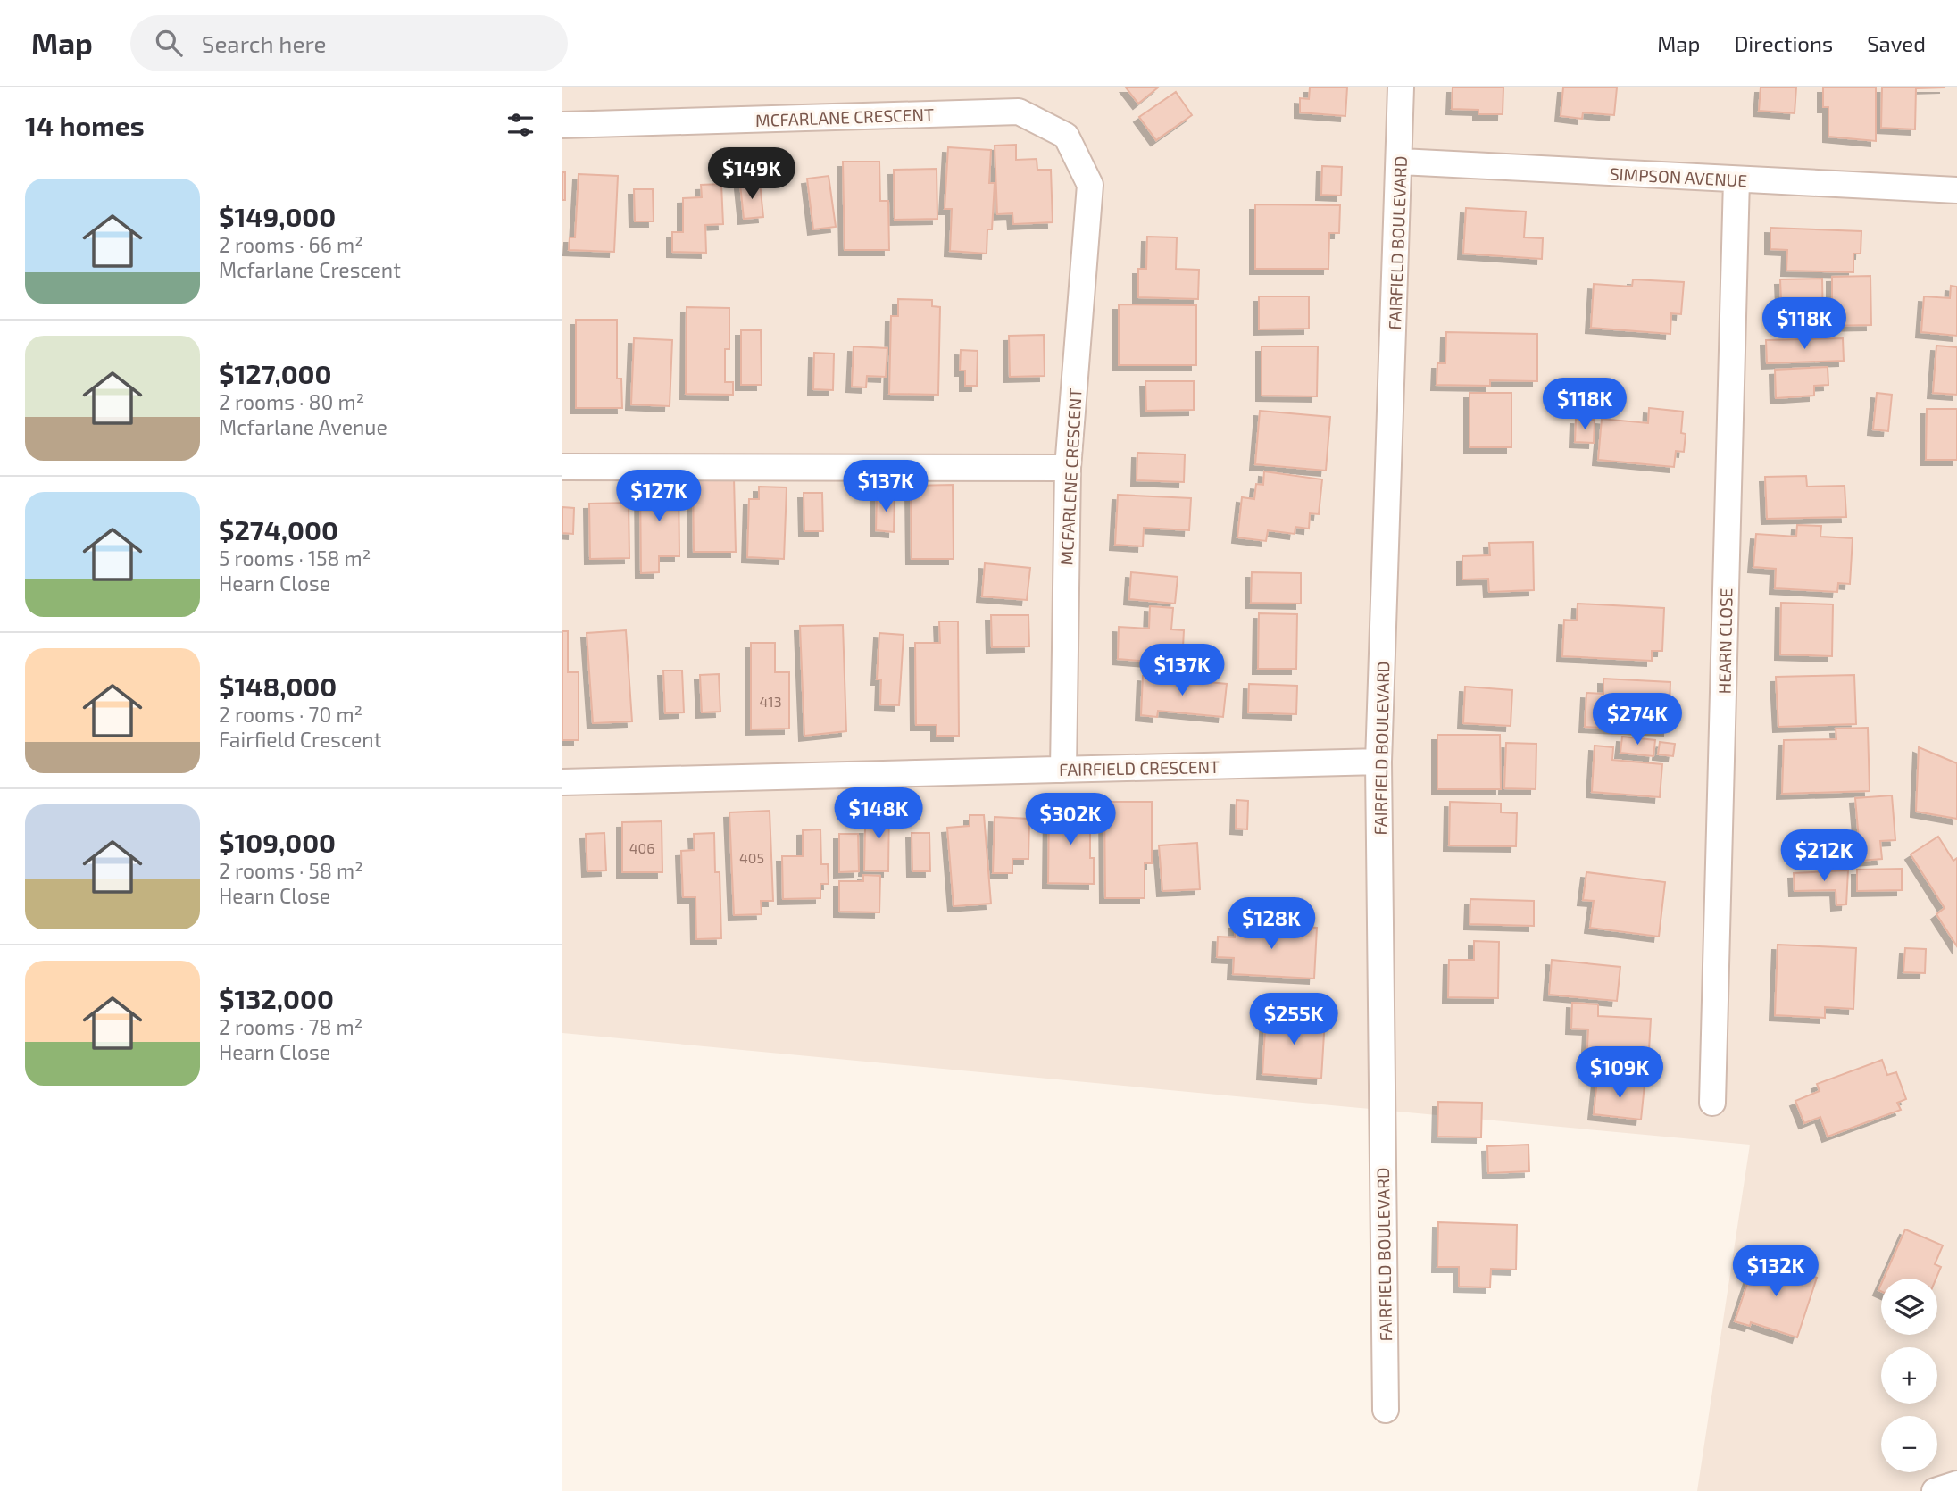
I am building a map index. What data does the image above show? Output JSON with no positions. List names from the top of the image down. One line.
{"streets":{"street":["MCFARLANE CRESCENT","SIMPSON AVENUE","FAIRFIELD BOULEVARD","MCFARLENE CRESCENT","HEARN CLOSE","FAIRFIELD CRESCENT"]},"crossings":[["MCFARLANE CRESCENT","MCFARLENE CRESCENT"],["SIMPSON AVENUE","FAIRFIELD BOULEVARD"],["SIMPSON AVENUE","HEARN CLOSE"],["FAIRFIELD BOULEVARD","FAIRFIELD CRESCENT"],["MCFARLENE CRESCENT","FAIRFIELD CRESCENT"]],"house_numbers":["413","406","405"],"page":{"header":"Map","search":"Search here","nav":["Map","Directions","Saved"],"heading":"14 homes","price":["$149K","$118K","$118K","$137K","$127K","$137K","$274K","$148K","$302K","$212K","$128K","$255K","$109K","$132K"],"list":[{"name":"$149,000","note":"2 rooms · 66 m² · Mcfarlane Crescent"},{"name":"$127,000","note":"2 rooms · 80 m² · Mcfarlane Avenue"},{"name":"$274,000","note":"5 rooms · 158 m² · Hearn Close"},{"name":"$148,000","note":"2 rooms · 70 m² · Fairfield Crescent"},{"name":"$109,000","note":"2 rooms · 58 m² · Hearn Close"},{"name":"$132,000","note":"2 rooms · 78 m² · Hearn Close"}],"map_buttons":["+","−"]}}
